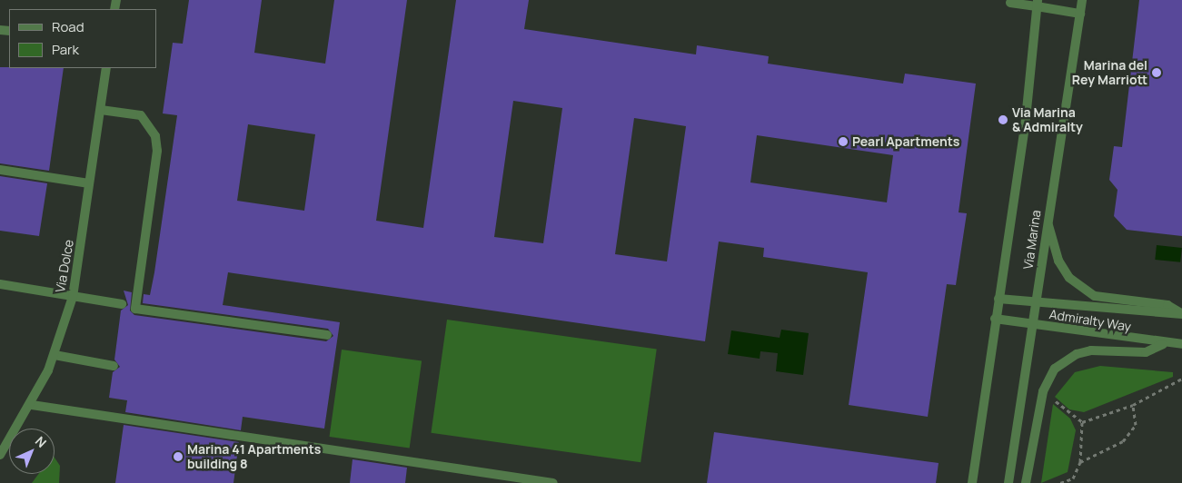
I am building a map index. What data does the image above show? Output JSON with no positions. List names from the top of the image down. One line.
{"streets":{"street":["Via Marina","Via Dolce","Admiralty Way"]},"crossings":[["Via Marina","Admiralty Way"]],"places":["Marina del Rey Marriott","Via Marina & Admiralty","Pearl Apartments","Marina 41 Apartments building 8"],"legend":["Road","Park"],"north":"top right"}
